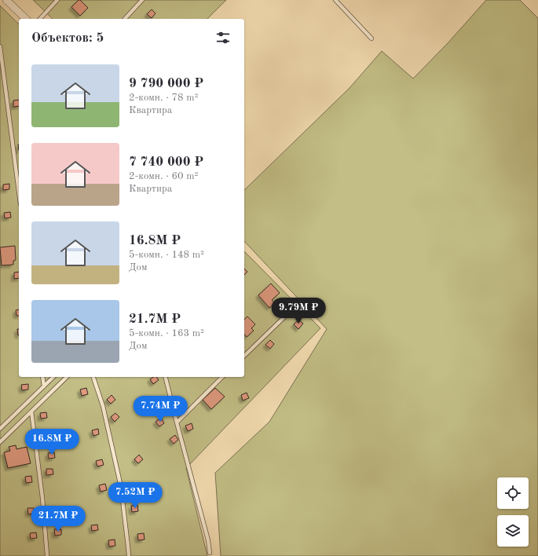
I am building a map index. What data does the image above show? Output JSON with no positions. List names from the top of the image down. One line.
{"page":{"heading":"Объектов: 5","list":[{"name":"9 790 000 ₽","note":"2-комн. · 78 m² · Квартира"},{"name":"7 740 000 ₽","note":"2-комн. · 60 m² · Квартира"},{"name":"16.8M ₽","note":"5-комн. · 148 m² · Дом"},{"name":"21.7M ₽","note":"5-комн. · 163 m² · Дом"}],"price":["9.79M ₽","7.74M ₽","16.8M ₽","7.52M ₽","21.7M ₽"]}}
